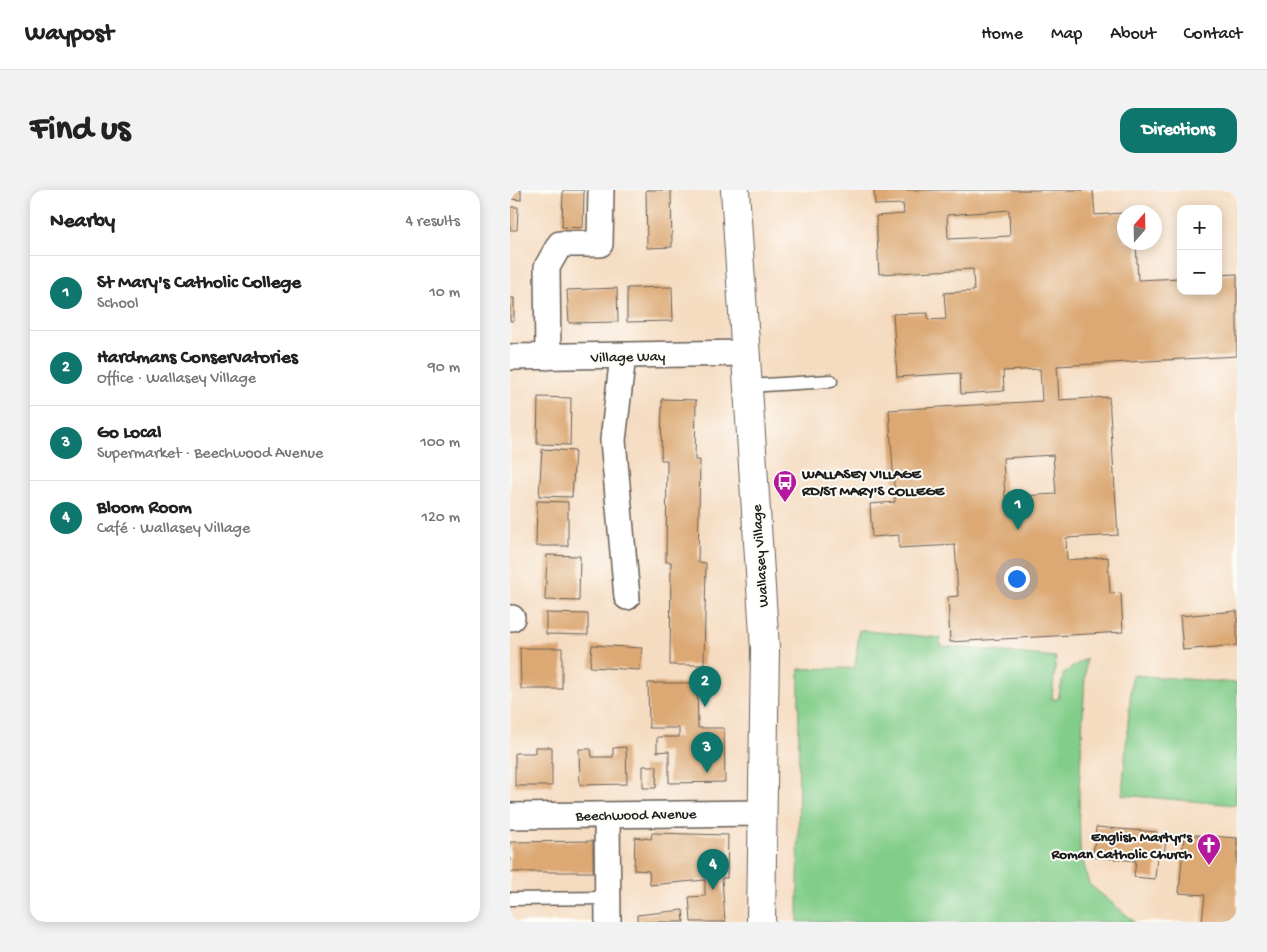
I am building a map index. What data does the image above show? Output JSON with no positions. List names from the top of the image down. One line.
{"streets":{"main road":["Wallasey Village"],"street":["Village Way","Beechwood Avenue"]},"crossings":[["Village Way","Wallasey Village"],["Wallasey Village","Beechwood Avenue"]],"places":{"bus stop":["WALLASEY VILLAGE RD/ST MARY'S COLLEGE"],"church":["English Martyr's Roman Catholic Church"]},"north":"top","page":{"header":"Waypost","nav":["Home","Map","About","Contact"],"buttons":"Directions","title":"Find us","heading":["Nearby","4 results"],"map_buttons":["+","−"],"list":[{"mark":"1","name":"St Mary's Catholic College","note":"School","value":"10 m"},{"mark":"2","name":"Hardmans Conservatories","note":"Office · Wallasey Village","value":"90 m"},{"mark":"3","name":"Go Local","note":"Supermarket · Beechwood Avenue","value":"100 m"},{"mark":"4","name":"Bloom Room","note":"Café · Wallasey Village","value":"120 m"}],"pins":["1","2","3","4"]}}
